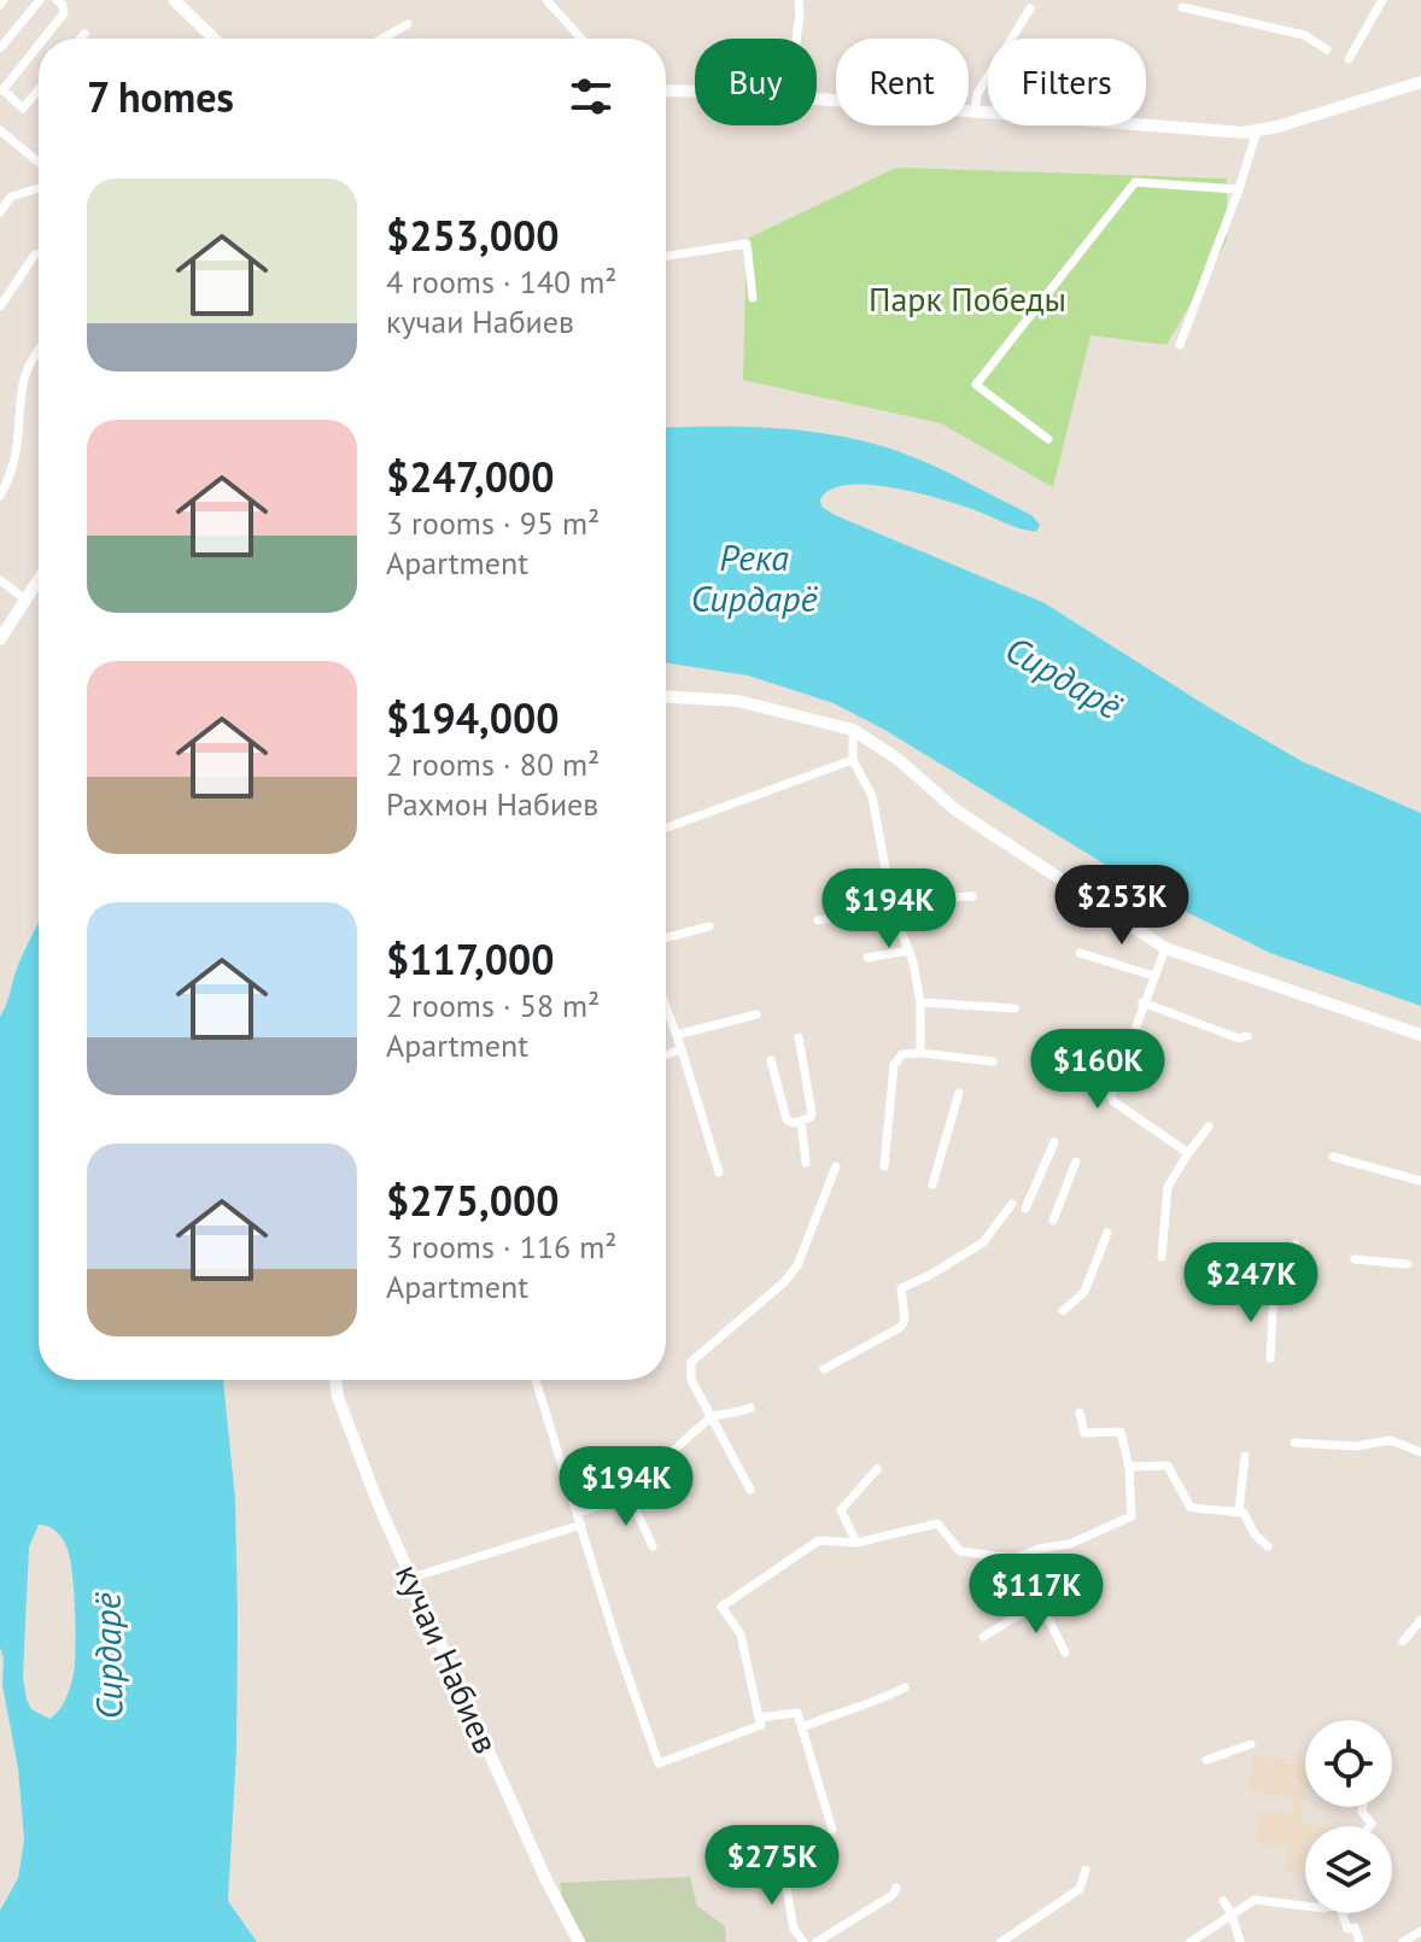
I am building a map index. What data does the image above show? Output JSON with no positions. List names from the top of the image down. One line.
{"streets":{"main road":["кучаи Набиев"]},"water":["Река Сирдарё","Сирдарё"],"parks":["Парк Победы"],"page":{"chip":["Buy","Rent","Filters"],"heading":"7 homes","list":[{"name":"$253,000","note":"4 rooms · 140 m² · кучаи Набиев"},{"name":"$247,000","note":"3 rooms · 95 m² · Apartment"},{"name":"$194,000","note":"2 rooms · 80 m² · Рахмон Набиев"},{"name":"$117,000","note":"2 rooms · 58 m² · Apartment"},{"name":"$275,000","note":"3 rooms · 116 m² · Apartment"}],"price":["$253K","$194K","$160K","$247K","$194K","$117K","$275K"]}}
